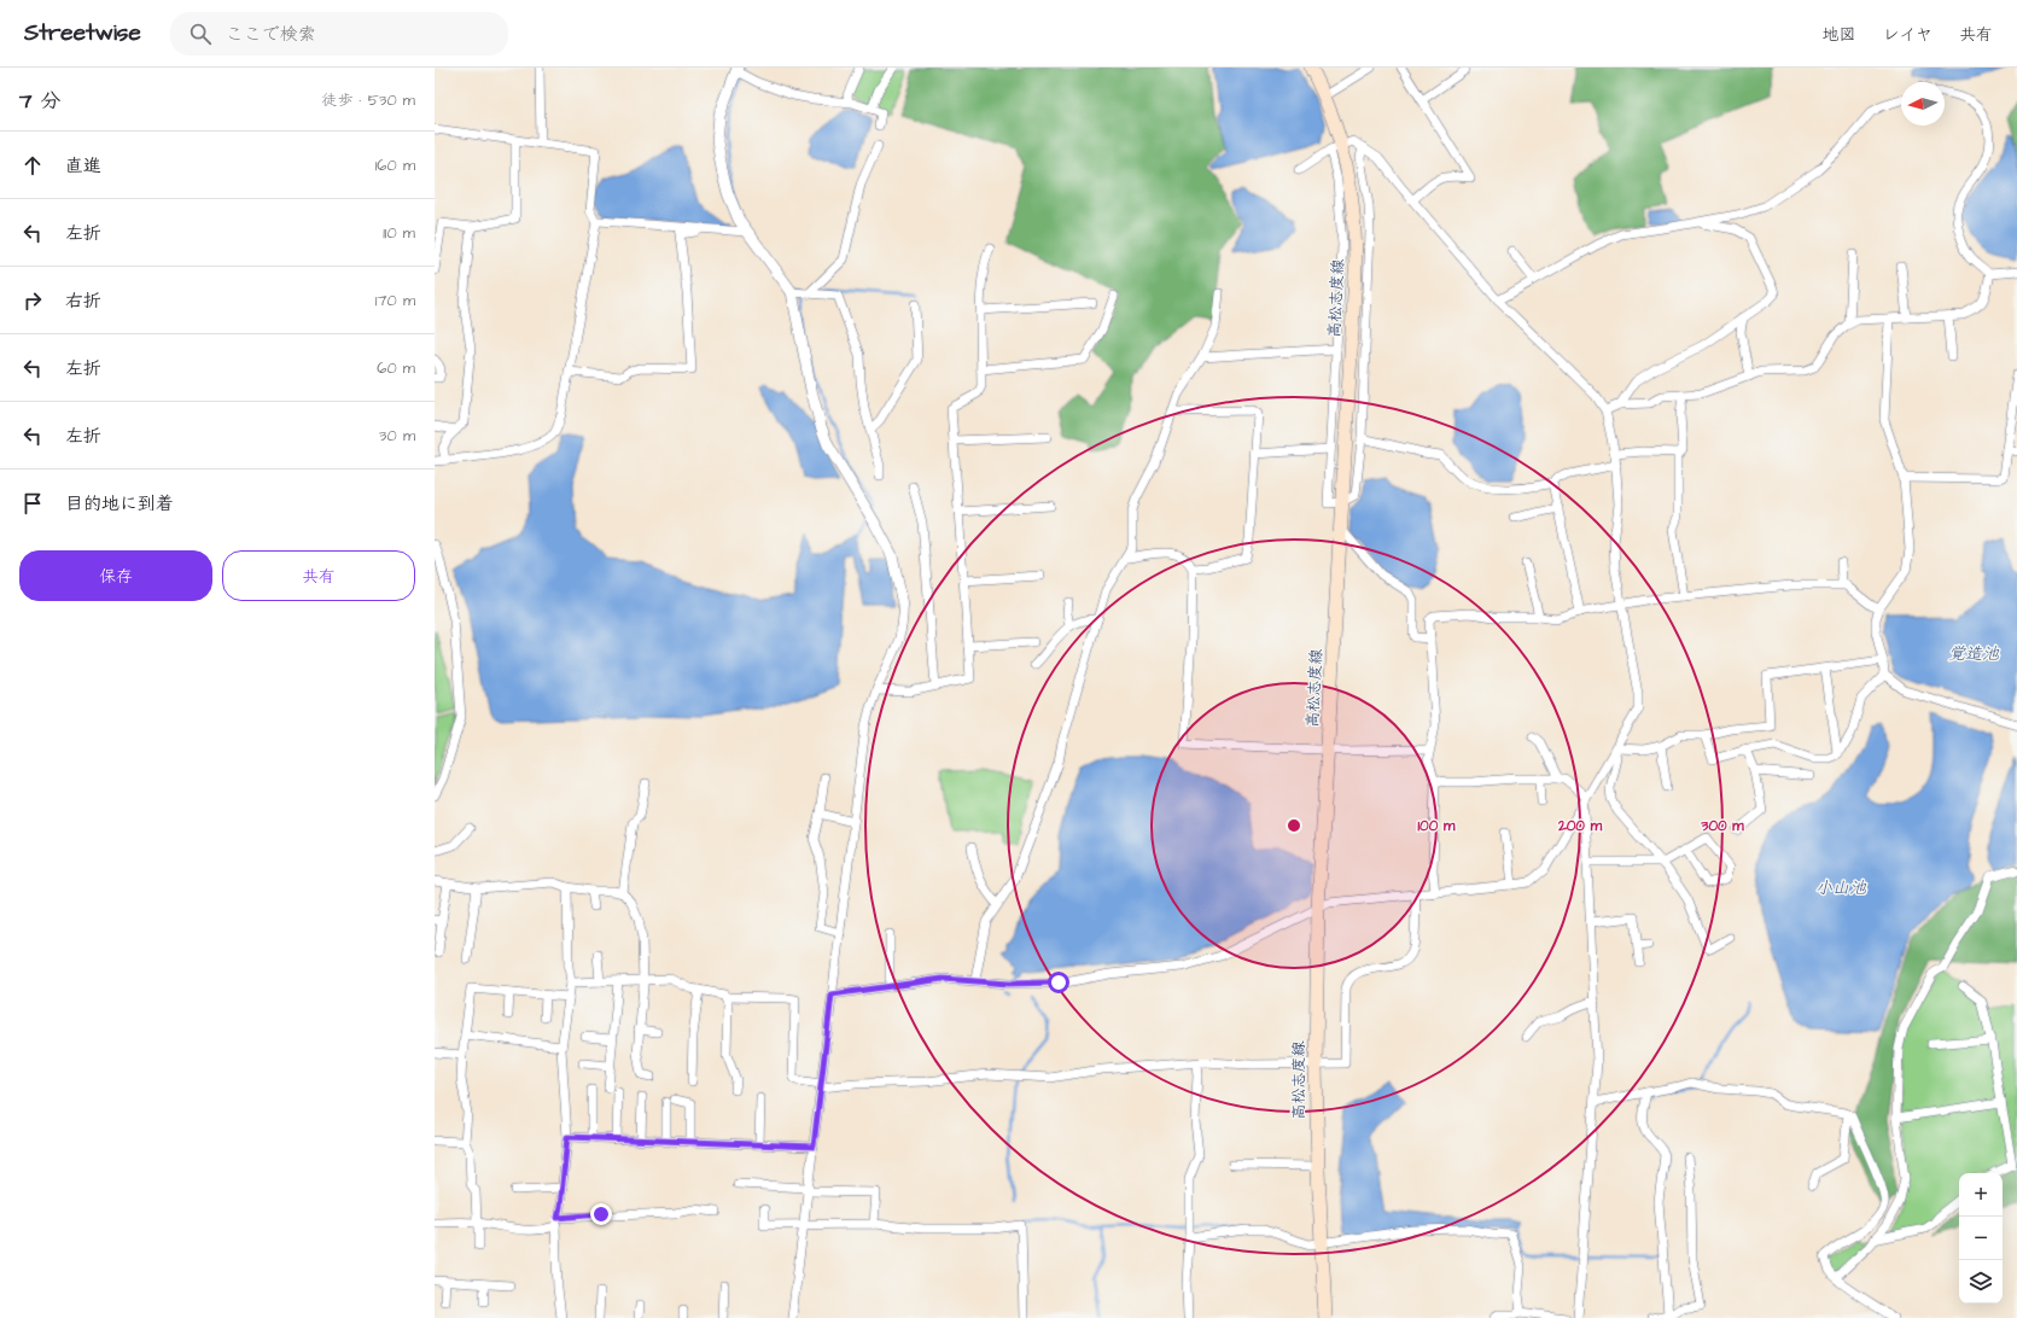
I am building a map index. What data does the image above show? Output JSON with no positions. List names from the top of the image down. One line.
{"streets":{"main road":["高松志度線"]},"water":["覚造池","小山池"],"north":"left","page":{"header":"Streetwise","search":"ここで検索","nav":["地図","レイヤ","共有"],"heading":["7 分","徒歩 · 530 m"],"list":[["直進","160 m"],["左折","110 m"],["右折","170 m"],["左折","60 m"],["左折","30 m"],"目的地に到着"],"buttons":["保存","共有"],"map_buttons":["+","−"]},"rings":["100 m","200 m","300 m"]}
